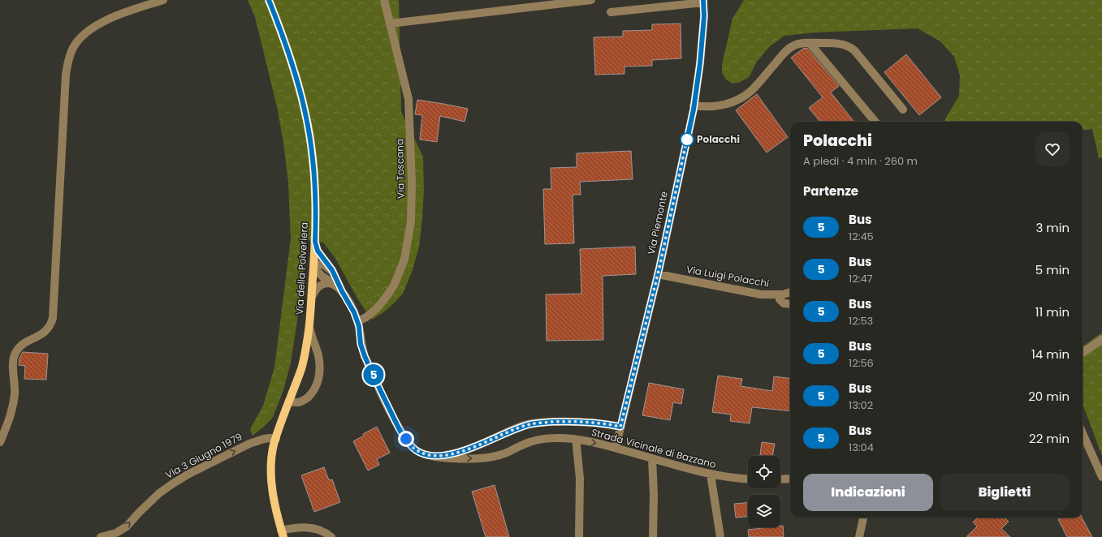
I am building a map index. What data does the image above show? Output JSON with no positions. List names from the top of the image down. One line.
{"streets":{"main road":["Via della Polveriera"],"street":["Via Toscana","Via Piemonte","Via Luigi Polacchi","Strada Vicinale di Bazzano","Via 3 Giugno 1979"]},"crossings":[["Via Toscana","Strada Vicinale di Bazzano"],["Via Piemonte","Via Luigi Polacchi"],["Via Piemonte","Strada Vicinale di Bazzano"],["Via della Polveriera","Strada Vicinale di Bazzano"],["Via della Polveriera","Via 3 Giugno 1979"]],"one_way":["Via 3 Giugno 1979"],"places":["Polacchi"],"lines":["bus line 5"],"page":{"on_map":"5","heading":[["Polacchi","A piedi · 4 min · 260 m"],"Partenze"],"list":[{"mark":"5","name":"Bus","note":"12:45","value":"3 min"},{"mark":"5","name":"Bus","note":"12:47","value":"5 min"},{"mark":"5","name":"Bus","note":"12:53","value":"11 min"},{"mark":"5","name":"Bus","note":"12:56","value":"14 min"},{"mark":"5","name":"Bus","note":"13:02","value":"20 min"},{"mark":"5","name":"Bus","note":"13:04","value":"22 min"}],"buttons":["Indicazioni","Biglietti"]}}
